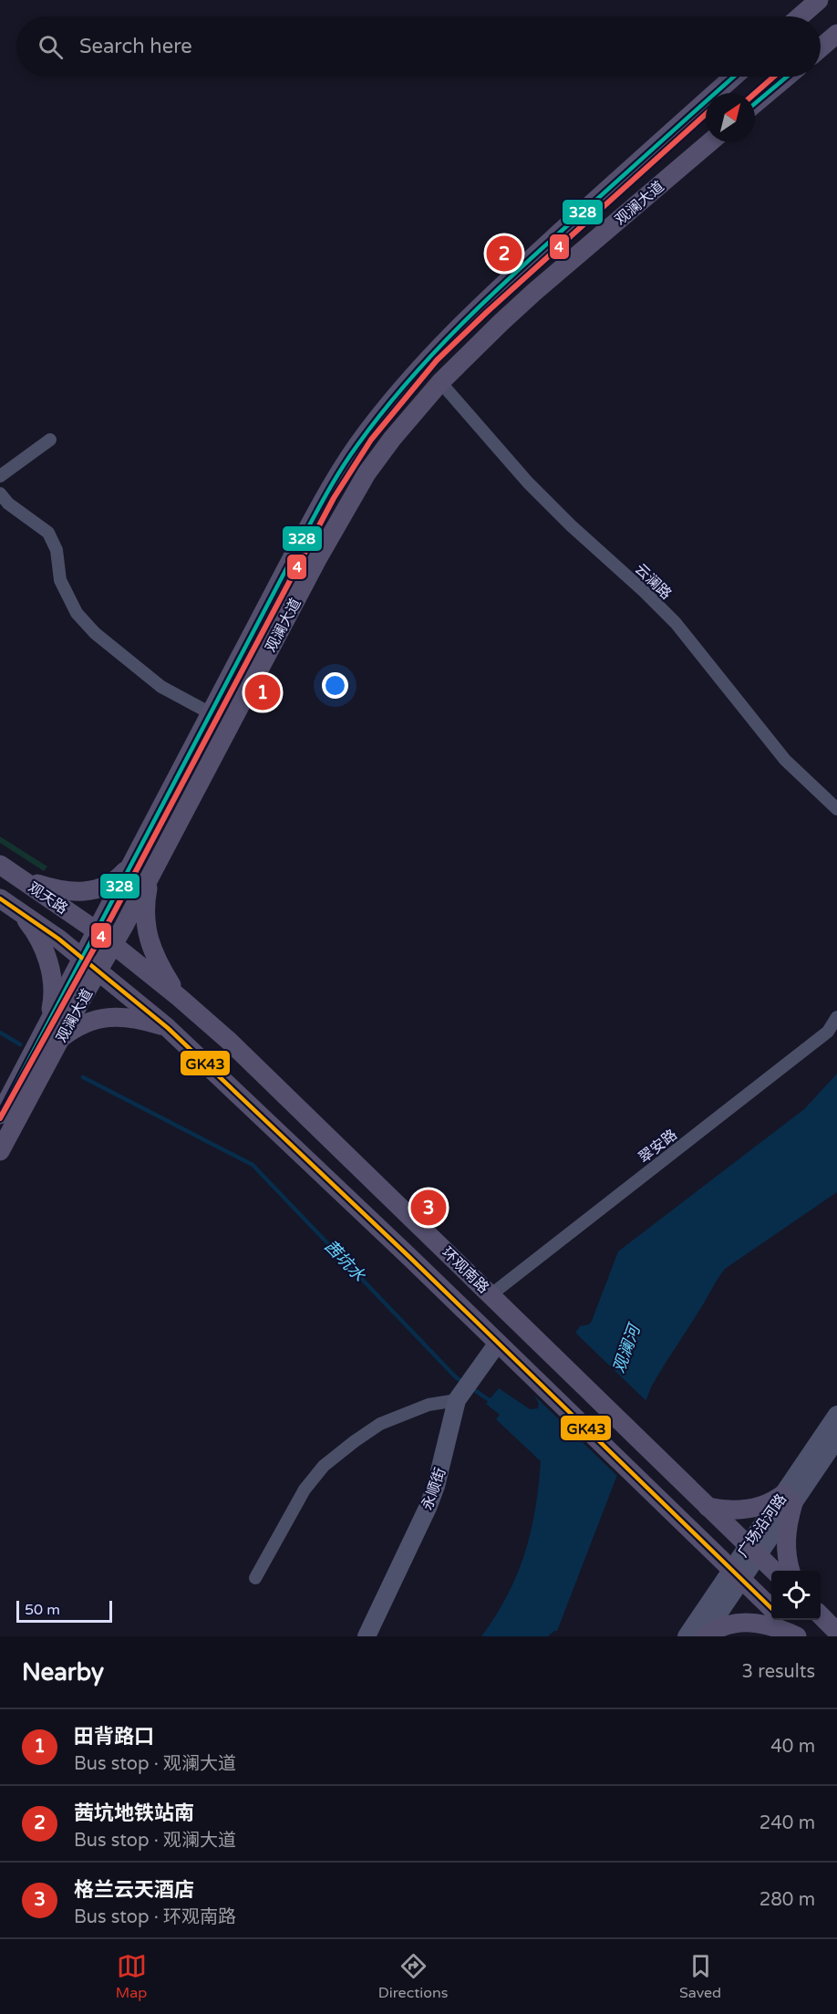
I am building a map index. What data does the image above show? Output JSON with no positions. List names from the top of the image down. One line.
{"streets":{"main road":["观澜大道","观天路","环观南路"],"street":["云澜路","翠安路","永顺街","广场沿河路"]},"crossings":[["观澜大道","云澜路"],["观澜大道","观天路"],["观澜大道","环观南路"],["观天路","环观南路"],["翠安路","环观南路"],["环观南路","永顺街"],["环观南路","广场沿河路"]],"water":["茜坑水","观澜河"],"lines":["transit line 4","transit line 328","transit line GK43"],"scale_bar":"50 m","north":"top right","page":{"search":"Search here","pins":["2","1","3"],"scale":"50 m","heading":["Nearby","3 results"],"list":[{"mark":"1","name":"田背路口","note":"Bus stop · 观澜大道","value":"40 m"},{"mark":"2","name":"茜坑地铁站南","note":"Bus stop · 观澜大道","value":"240 m"},{"mark":"3","name":"格兰云天酒店","note":"Bus stop · 环观南路","value":"280 m"}],"nav":["Map","Directions","Saved"]}}
